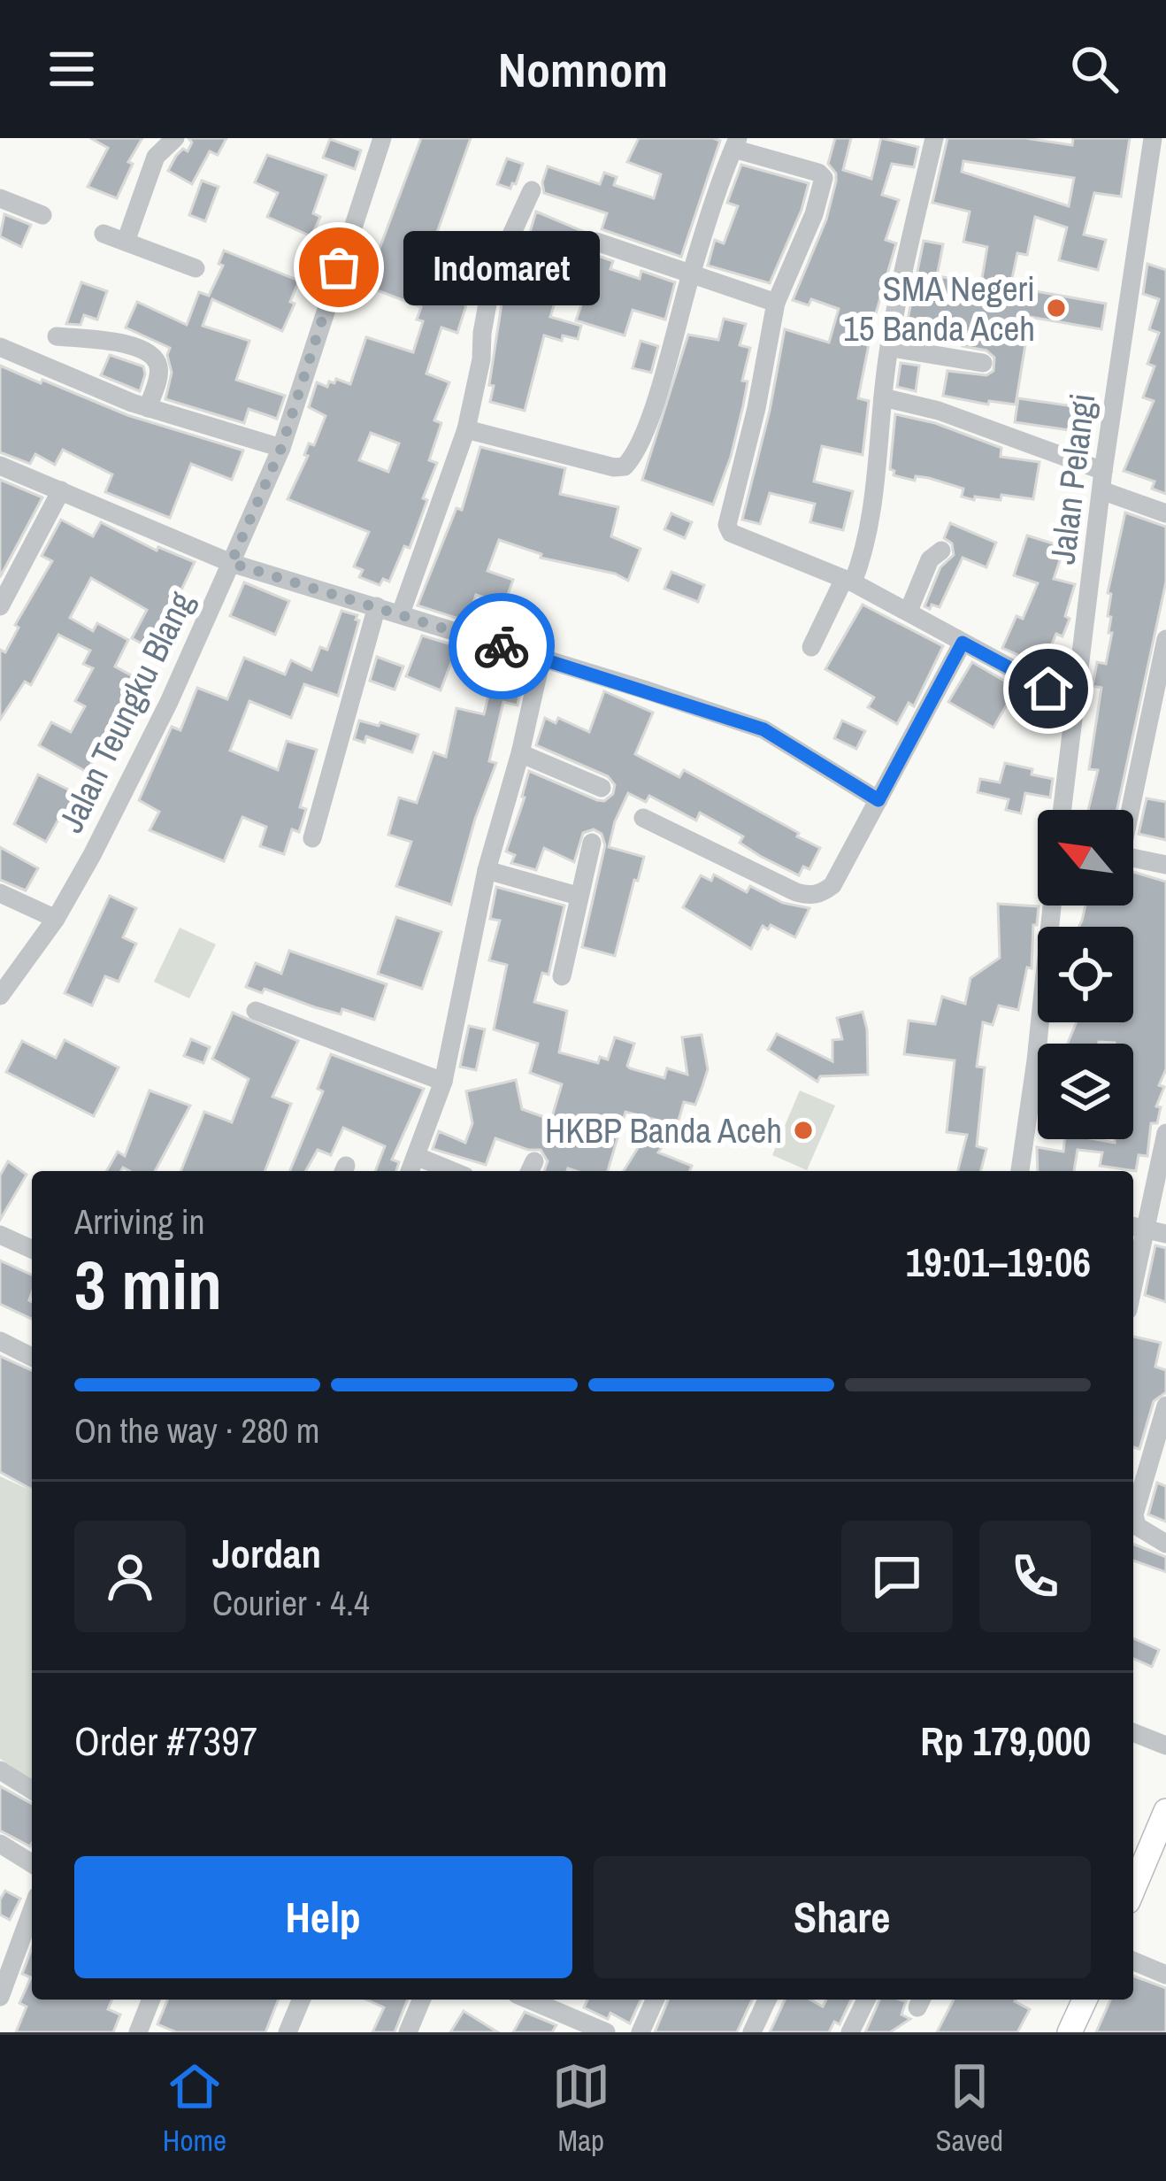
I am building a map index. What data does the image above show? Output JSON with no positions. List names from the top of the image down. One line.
{"streets":{"street":["Jalan Pelangi","Jalan Teungku Blang"]},"places":["Indomaret","SMA Negeri 15 Banda Aceh","HKBP Banda Aceh"],"north":"top left","page":{"header":"Nomnom","bubble":"Indomaret","heading":["3 min","Arriving in","19:01–19:06"],"panel":["Jordan","Courier · 4.4","Order #7397","Rp 179,000"],"bar":"On the way · 280 m","buttons":["Help","Share"],"tabs":["Home","Map","Saved"]}}
